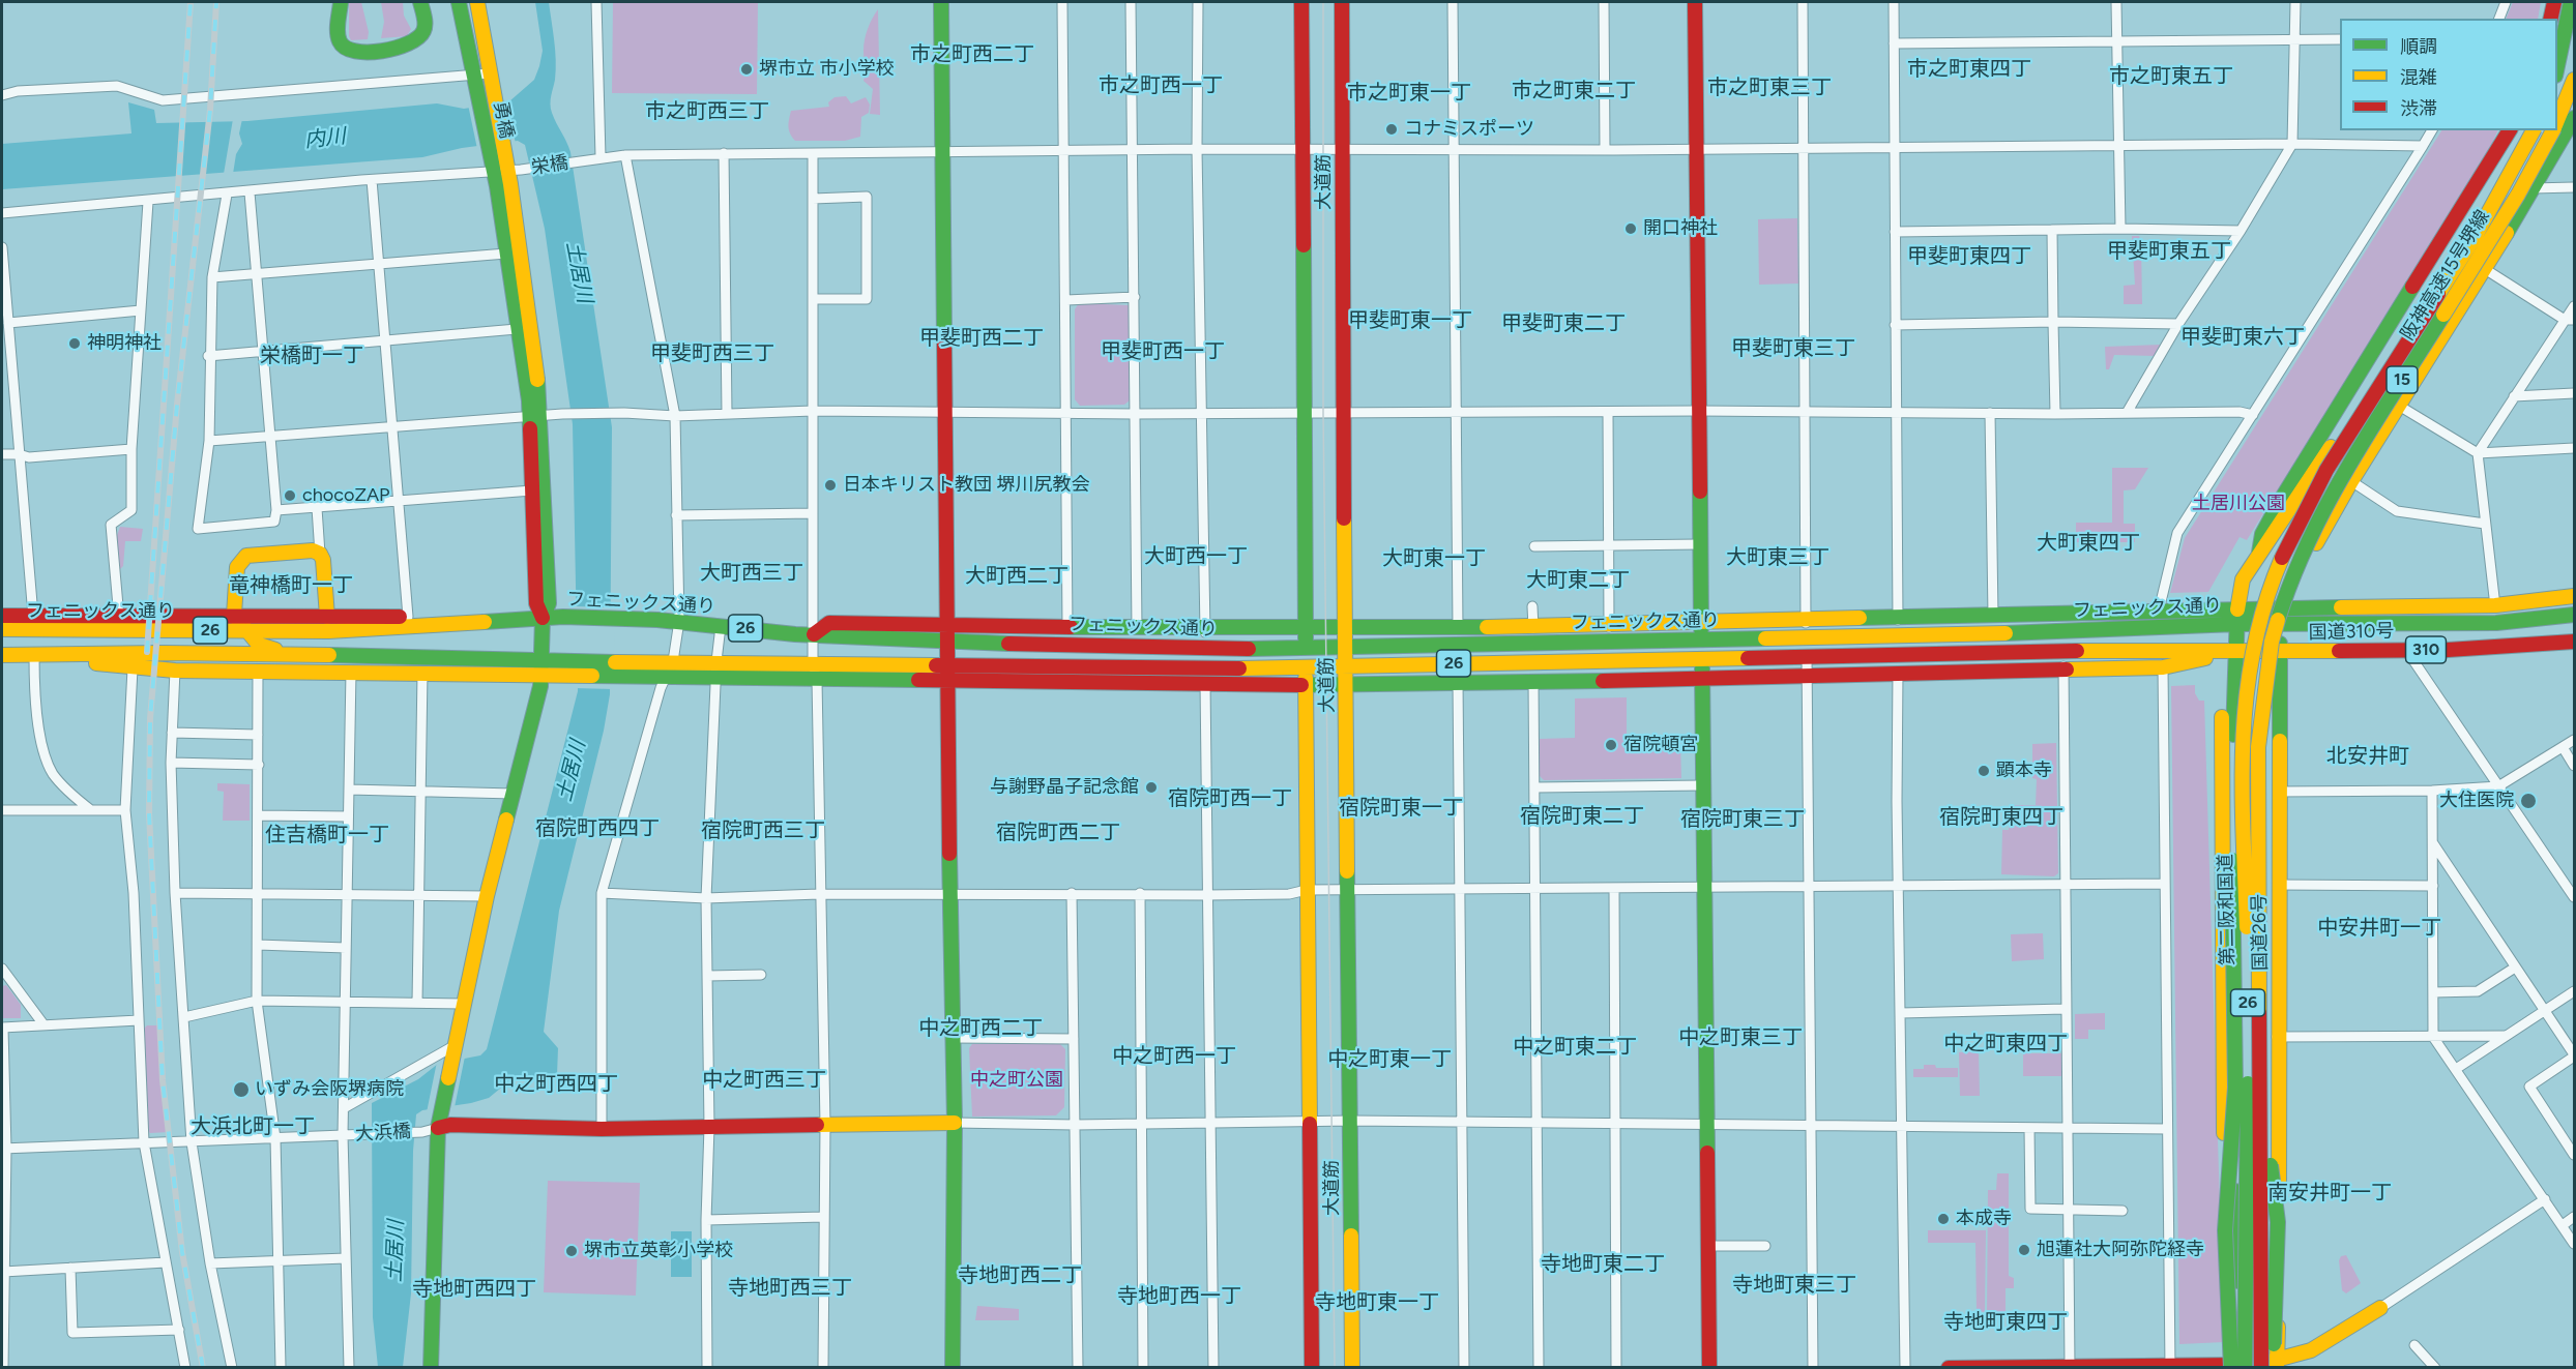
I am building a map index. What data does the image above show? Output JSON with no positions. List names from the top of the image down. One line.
{"streets":{"main road":["勇橋","大道筋","阪神高速15号堺線","15","フェニックス通り","26","国道310号","310","第二阪和国道","国道26号"],"street":["栄橋","大浜橋"]},"crossings":[["勇橋","栄橋"],["栄橋","大道筋"],["大道筋","フェニックス通り"],["大道筋","26"],["阪神高速15号堺線","フェニックス通り"],["阪神高速15号堺線","国道310号"],["阪神高速15号堺線","第二阪和国道"],["阪神高速15号堺線","国道26号"],["フェニックス通り","26"],["フェニックス通り","国道310号"],["フェニックス通り","第二阪和国道"],["フェニックス通り","国道26号"],["26","第二阪和国道"],["26","国道26号"],["国道310号","第二阪和国道"],["国道310号","国道26号"],["第二阪和国道","国道26号"]],"districts":["市之町西二丁","市之町東四丁","市之町東五丁","市之町西一丁","市之町東三丁","市之町東二丁","市之町東一丁","市之町西三丁","甲斐町東五丁","甲斐町東四丁","甲斐町東一丁","甲斐町東二丁","甲斐町東六丁","甲斐町西二丁","甲斐町東三丁","甲斐町西一丁","甲斐町西三丁","栄橋町一丁","大町東四丁","大町西一丁","大町東三丁","大町東一丁","大町西三丁","大町西二丁","大町東二丁","竜神橋町一丁","北安井町","宿院町西一丁","宿院町東一丁","宿院町東二丁","宿院町東四丁","宿院町東三丁","宿院町西四丁","宿院町西三丁","宿院町西二丁","住吉橋町一丁","中安井町一丁","中之町西二丁","中之町東三丁","中之町東四丁","中之町東二丁","中之町西一丁","中之町東一丁","中之町西三丁","中之町西四丁","大浜北町一丁","南安井町一丁","寺地町東二丁","寺地町西二丁","寺地町東三丁","寺地町西三丁","寺地町西四丁","寺地町西一丁","寺地町東一丁","寺地町東四丁"],"water":["内川","土居川"],"parks":["土居川公園","中之町公園"],"places":["堺市立 市小学校","コナミスポーツ","開口神社","神明神社","日本キリスト教団 堺川尻教会","chocoZAP","宿院頓宮","顕本寺","与謝野晶子記念館","大住医院","いずみ会阪堺病院","本成寺","旭蓮社大阿弥陀経寺","堺市立英彰小学校"],"legend":["順調","混雑","渋滞"]}
